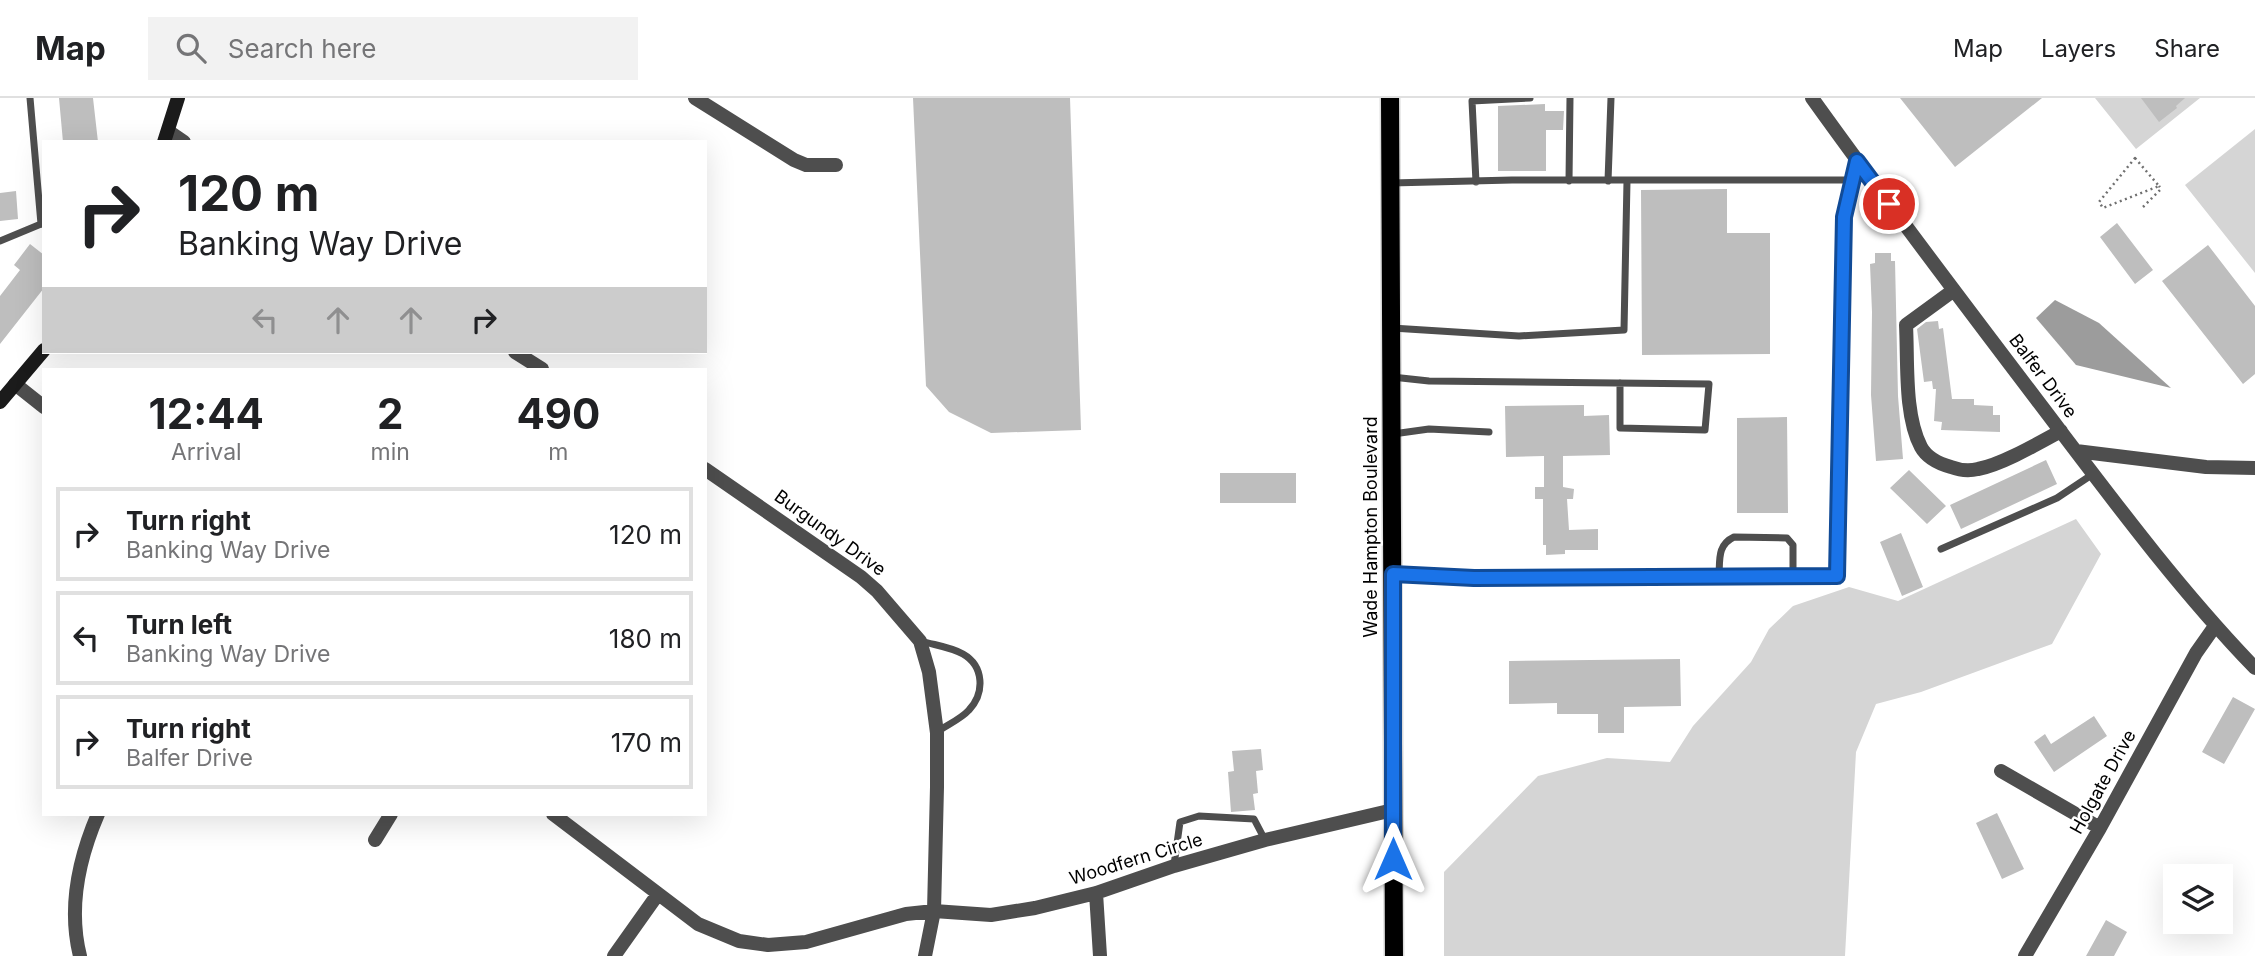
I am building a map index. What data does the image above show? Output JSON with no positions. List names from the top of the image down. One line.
{"streets":{"main road":["Wade Hampton Boulevard"],"street":["Balfer Drive","Burgundy Drive","Holgate Drive","Woodfern Circle"]},"crossings":[["Balfer Drive","Holgate Drive"],["Wade Hampton Boulevard","Woodfern Circle"],["Burgundy Drive","Woodfern Circle"]],"page":{"header":"Map","search":"Search here","nav":["Map","Layers","Share"],"turn":["120 m","Banking Way Drive"],"eta":["12:44","Arrival","2","min","490","m"],"list":[{"name":"Turn right","note":"Banking Way Drive","value":"120 m"},{"name":"Turn left","note":"Banking Way Drive","value":"180 m"},{"name":"Turn right","note":"Balfer Drive","value":"170 m"}]}}
